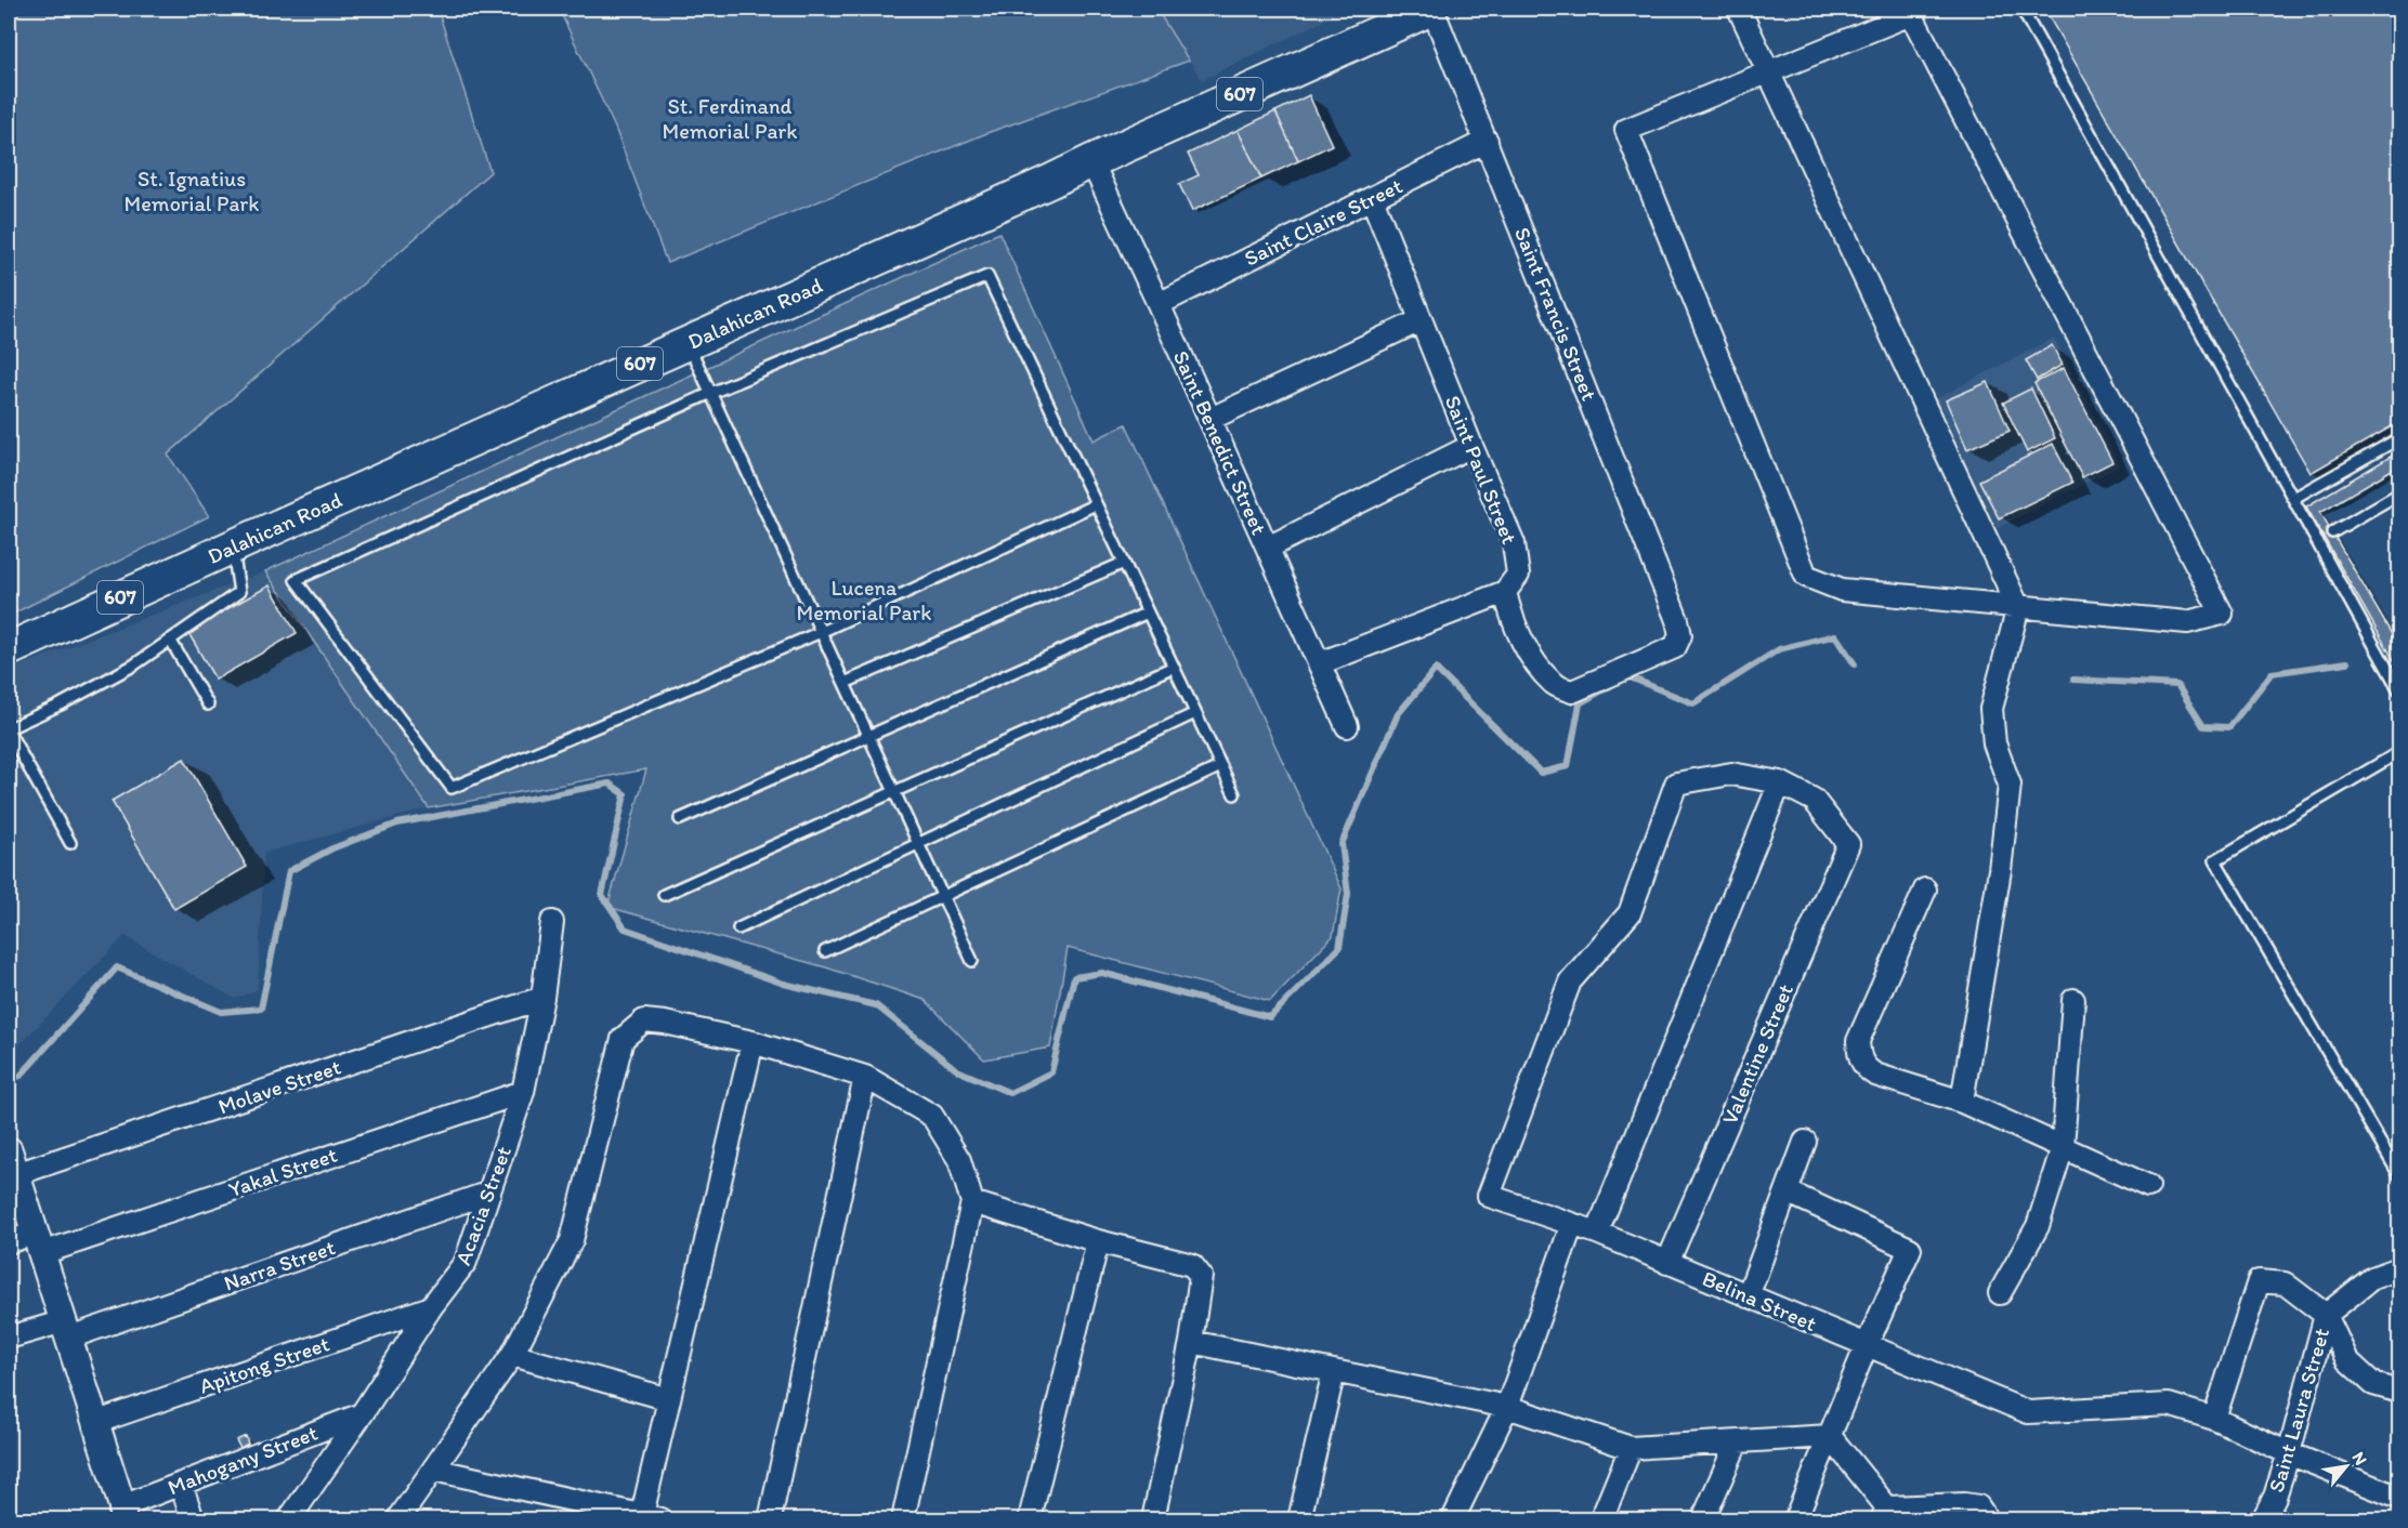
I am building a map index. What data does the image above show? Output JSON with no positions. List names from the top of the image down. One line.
{"streets":{"main road":["607","Dalahican Road"],"street":["Saint Claire Street","Saint Francis Street","Saint Benedict Street","Saint Paul Street","Valentine Street","Molave Street","Yakal Street","Acacia Street","Narra Street","Belina Street","Apitong Street","Saint Laura Street","Mahogany Street"]},"crossings":[["Saint Claire Street","Saint Francis Street"],["Saint Claire Street","Saint Benedict Street"],["Saint Claire Street","Saint Paul Street"],["Dalahican Road","Saint Francis Street"],["Dalahican Road","Saint Benedict Street"],["Saint Francis Street","Saint Paul Street"],["Valentine Street","Belina Street"],["Molave Street","Acacia Street"],["Yakal Street","Acacia Street"],["Acacia Street","Narra Street"],["Acacia Street","Apitong Street"],["Acacia Street","Mahogany Street"]],"parks":["St. Ferdinand Memorial Park","St. Ignatius Memorial Park","Lucena Memorial Park"],"north":"top right"}
